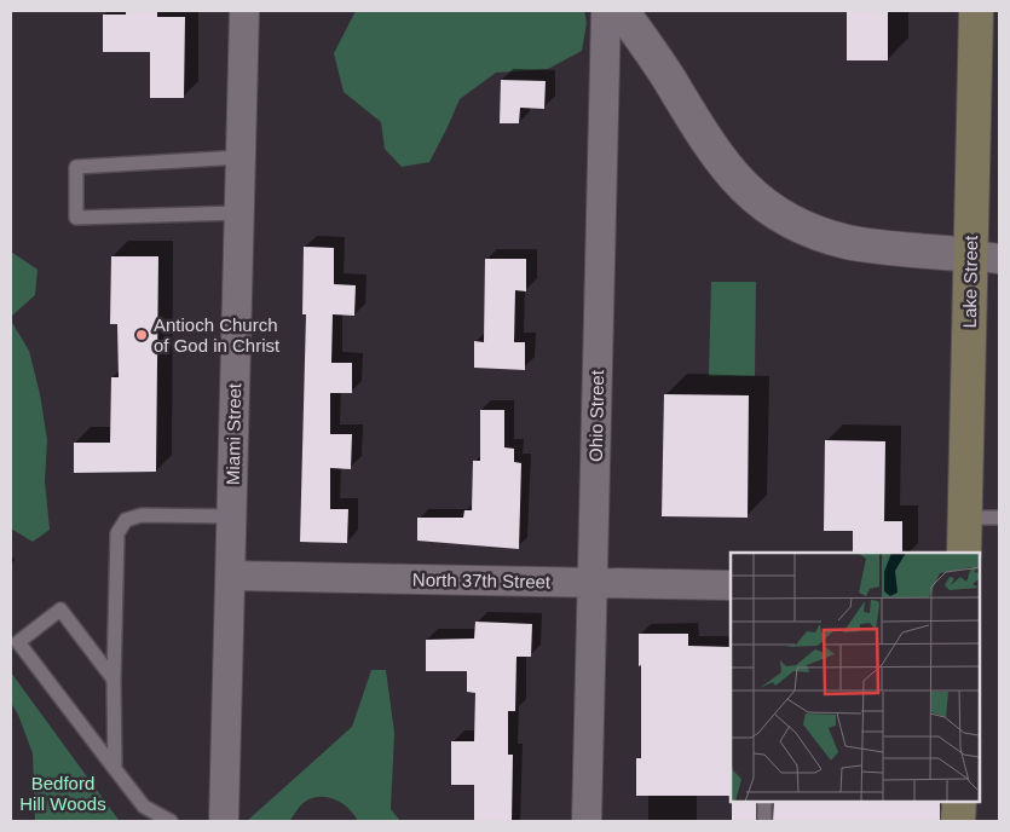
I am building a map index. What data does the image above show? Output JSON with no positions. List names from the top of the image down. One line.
{"streets":{"main road":["Lake Street"],"street":["Ohio Street","Miami Street","North 37th Street"]},"crossings":[["Ohio Street","North 37th Street"],["Miami Street","North 37th Street"]],"parks":["Bedford Hill Woods"],"places":["Antioch Church of God in Christ"]}
